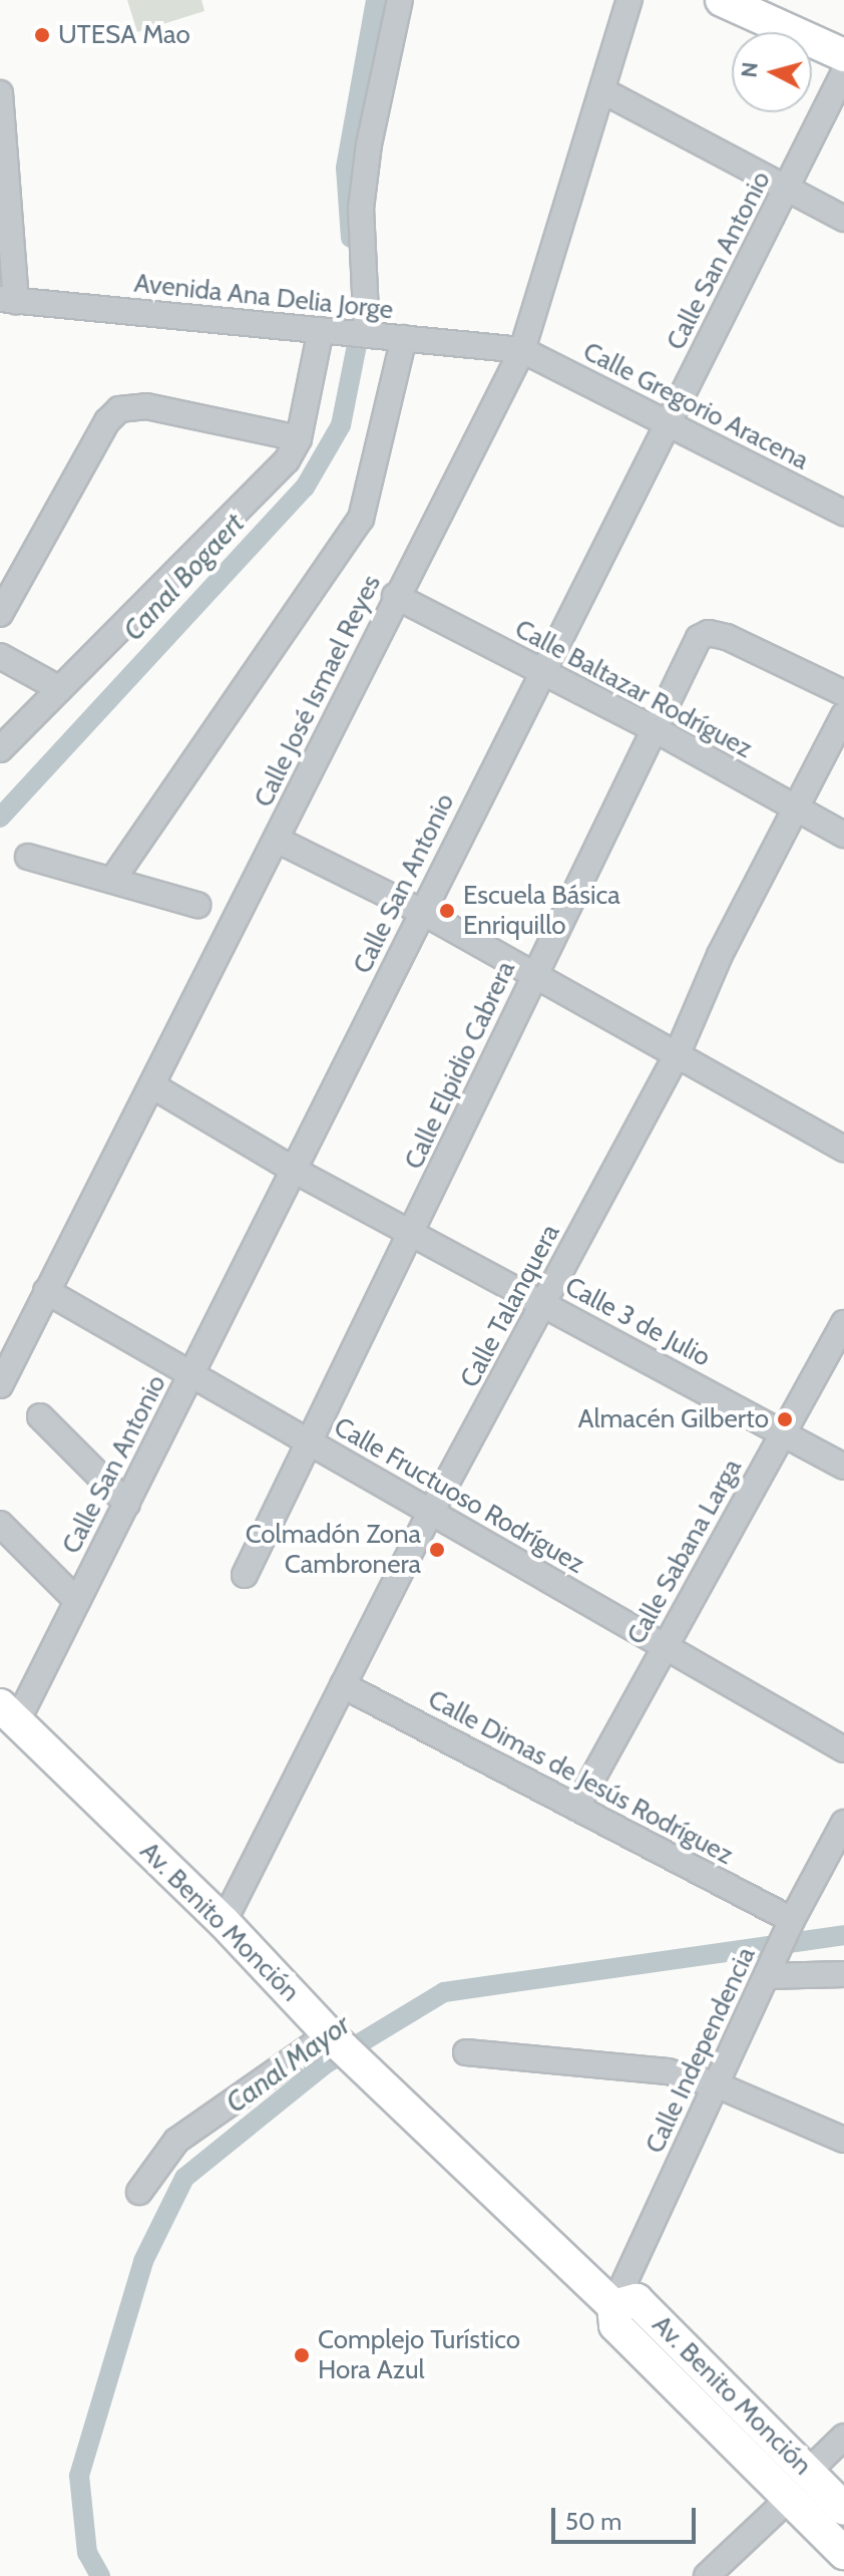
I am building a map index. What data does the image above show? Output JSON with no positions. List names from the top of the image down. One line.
{"streets":{"main road":["Av. Benito Monción"],"street":["Calle San Antonio","Avenida Ana Delia Jorge","Calle Gregorio Aracena","Calle Baltazar Rodríguez","Calle José Ismael Reyes","Calle Elpidio Cabrera","Calle Talanquera","Calle 3 de Julio","Calle Fructuoso Rodríguez","Calle Sabana Larga","Calle Dimas de Jesús Rodríguez","Calle Independencia"]},"crossings":[["Calle San Antonio","Calle Gregorio Aracena"],["Calle San Antonio","Calle Baltazar Rodríguez"],["Calle San Antonio","Calle 3 de Julio"],["Calle San Antonio","Calle Fructuoso Rodríguez"],["Calle San Antonio","Av. Benito Monción"],["Avenida Ana Delia Jorge","Calle Gregorio Aracena"],["Avenida Ana Delia Jorge","Calle José Ismael Reyes"],["Calle Gregorio Aracena","Calle José Ismael Reyes"],["Calle Baltazar Rodríguez","Calle José Ismael Reyes"],["Calle Baltazar Rodríguez","Calle Elpidio Cabrera"],["Calle Baltazar Rodríguez","Calle Talanquera"],["Calle José Ismael Reyes","Calle 3 de Julio"],["Calle José Ismael Reyes","Calle Fructuoso Rodríguez"],["Calle Elpidio Cabrera","Calle 3 de Julio"],["Calle Elpidio Cabrera","Calle Fructuoso Rodríguez"],["Calle Talanquera","Calle 3 de Julio"],["Calle Talanquera","Calle Fructuoso Rodríguez"],["Calle Talanquera","Calle Dimas de Jesús Rodríguez"],["Calle Talanquera","Av. Benito Monción"],["Calle 3 de Julio","Calle Sabana Larga"],["Calle Fructuoso Rodríguez","Calle Sabana Larga"],["Calle Sabana Larga","Calle Dimas de Jesús Rodríguez"],["Calle Dimas de Jesús Rodríguez","Calle Independencia"],["Av. Benito Monción","Calle Independencia"]],"water":["Canal Bogaert","Canal Mayor"],"places":["UTESA Mao","Escuela Básica Enriquillo","Almacén Gilberto","Colmadón Zona Cambronera","Complejo Turístico Hora Azul"],"scale_bar":"50 m","north":"left"}
